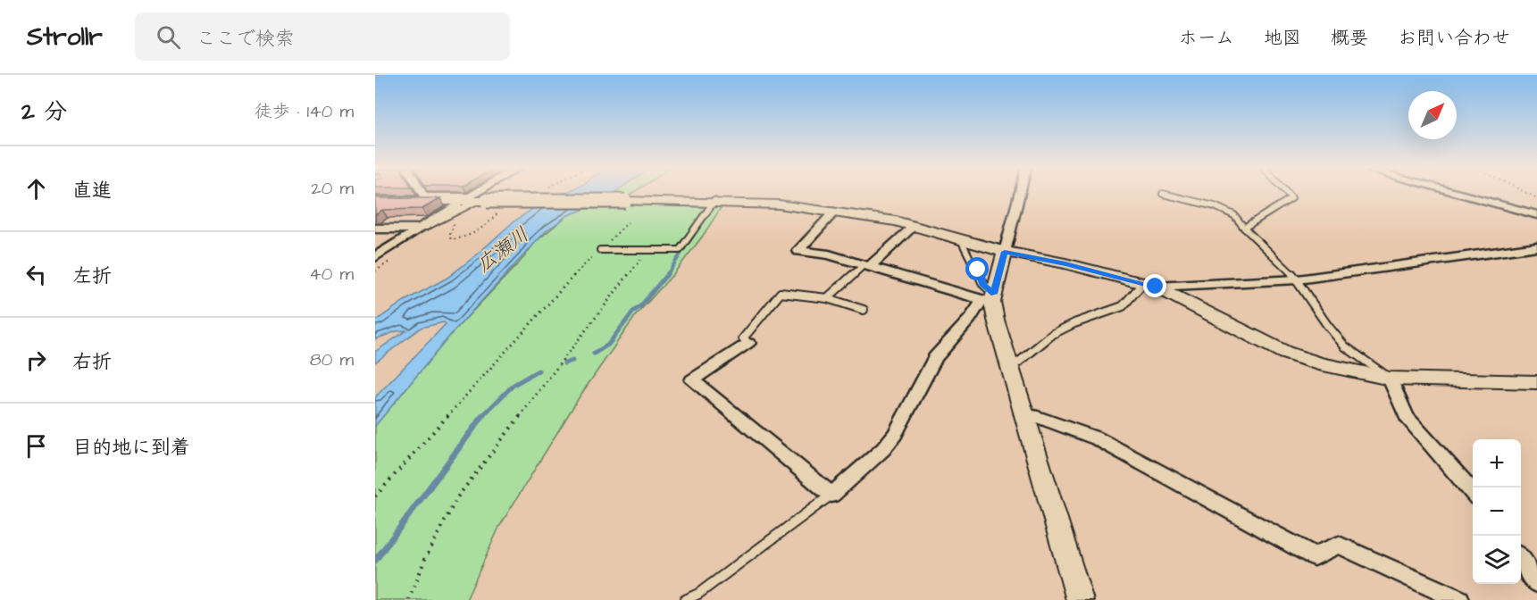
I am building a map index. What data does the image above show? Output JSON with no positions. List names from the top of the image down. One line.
{"water":["広瀬川"],"north":"top right","page":{"header":"Strollr","search":"ここで検索","nav":["ホーム","地図","概要","お問い合わせ"],"heading":["2 分","徒歩 · 140 m"],"list":[["直進","20 m"],["左折","40 m"],["右折","80 m"],"目的地に到着"],"map_buttons":["+","−"]}}
